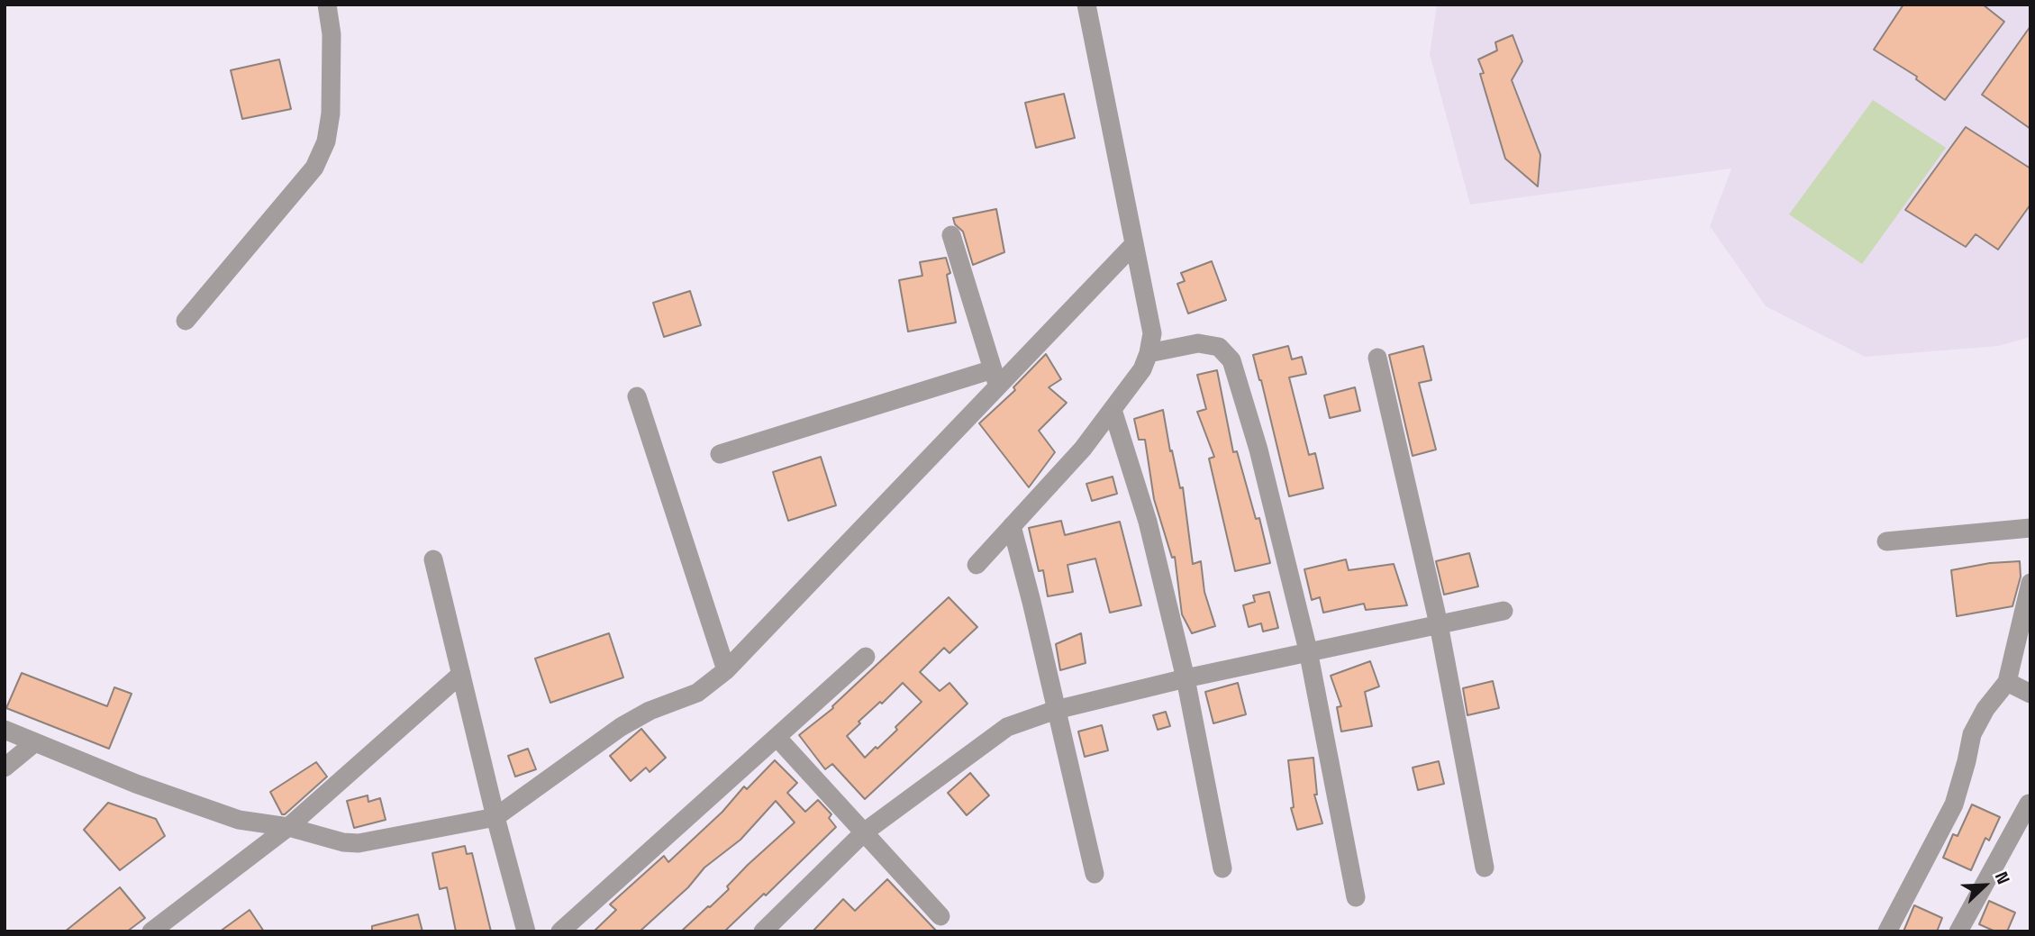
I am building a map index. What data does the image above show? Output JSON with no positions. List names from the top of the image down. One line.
{"north":"top right"}
